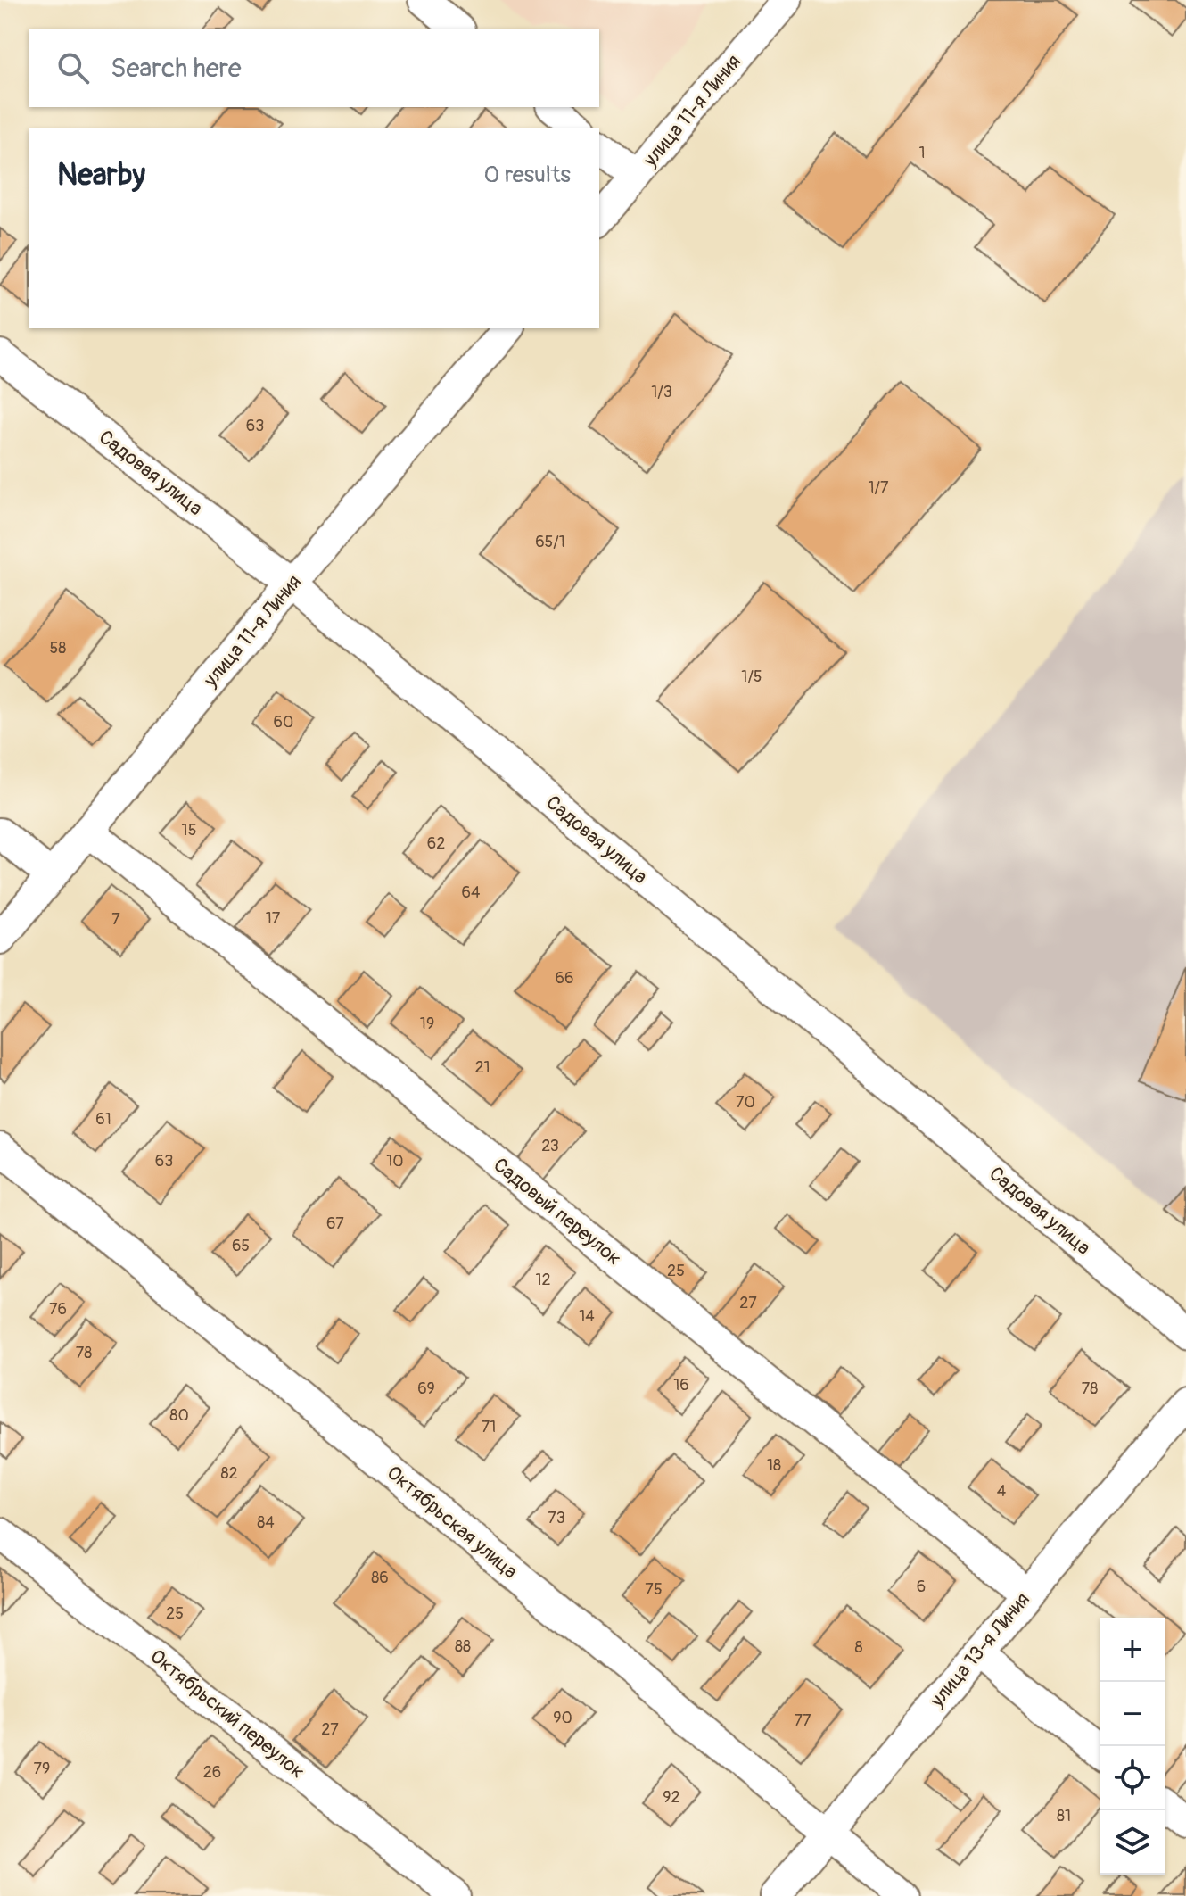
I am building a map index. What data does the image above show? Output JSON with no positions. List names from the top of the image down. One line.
{"streets":{"street":["улица 11-я Линия","Садовая улица","Садовый переулок","Октябрьская улица","улица 13-я Линия","Октябрьский переулок"]},"crossings":[["улица 11-я Линия","Садовая улица"],["улица 11-я Линия","Садовый переулок"],["Садовый переулок","улица 13-я Линия"],["Октябрьская улица","улица 13-я Линия"]],"house_numbers":["1","1/3","63","1/7","65/1","58","1/5","60","15","62","64","17","7","66","19","21","70","61","23","63","10","67","65","25","12","27","76","14","78","16","69","78","80","71","18","82","4","73","84","86","6","75","25","88","8","90","77","27","79","26","92","81"],"page":{"search":"Search here","heading":["Nearby","0 results"],"map_buttons":["+","−"]}}
